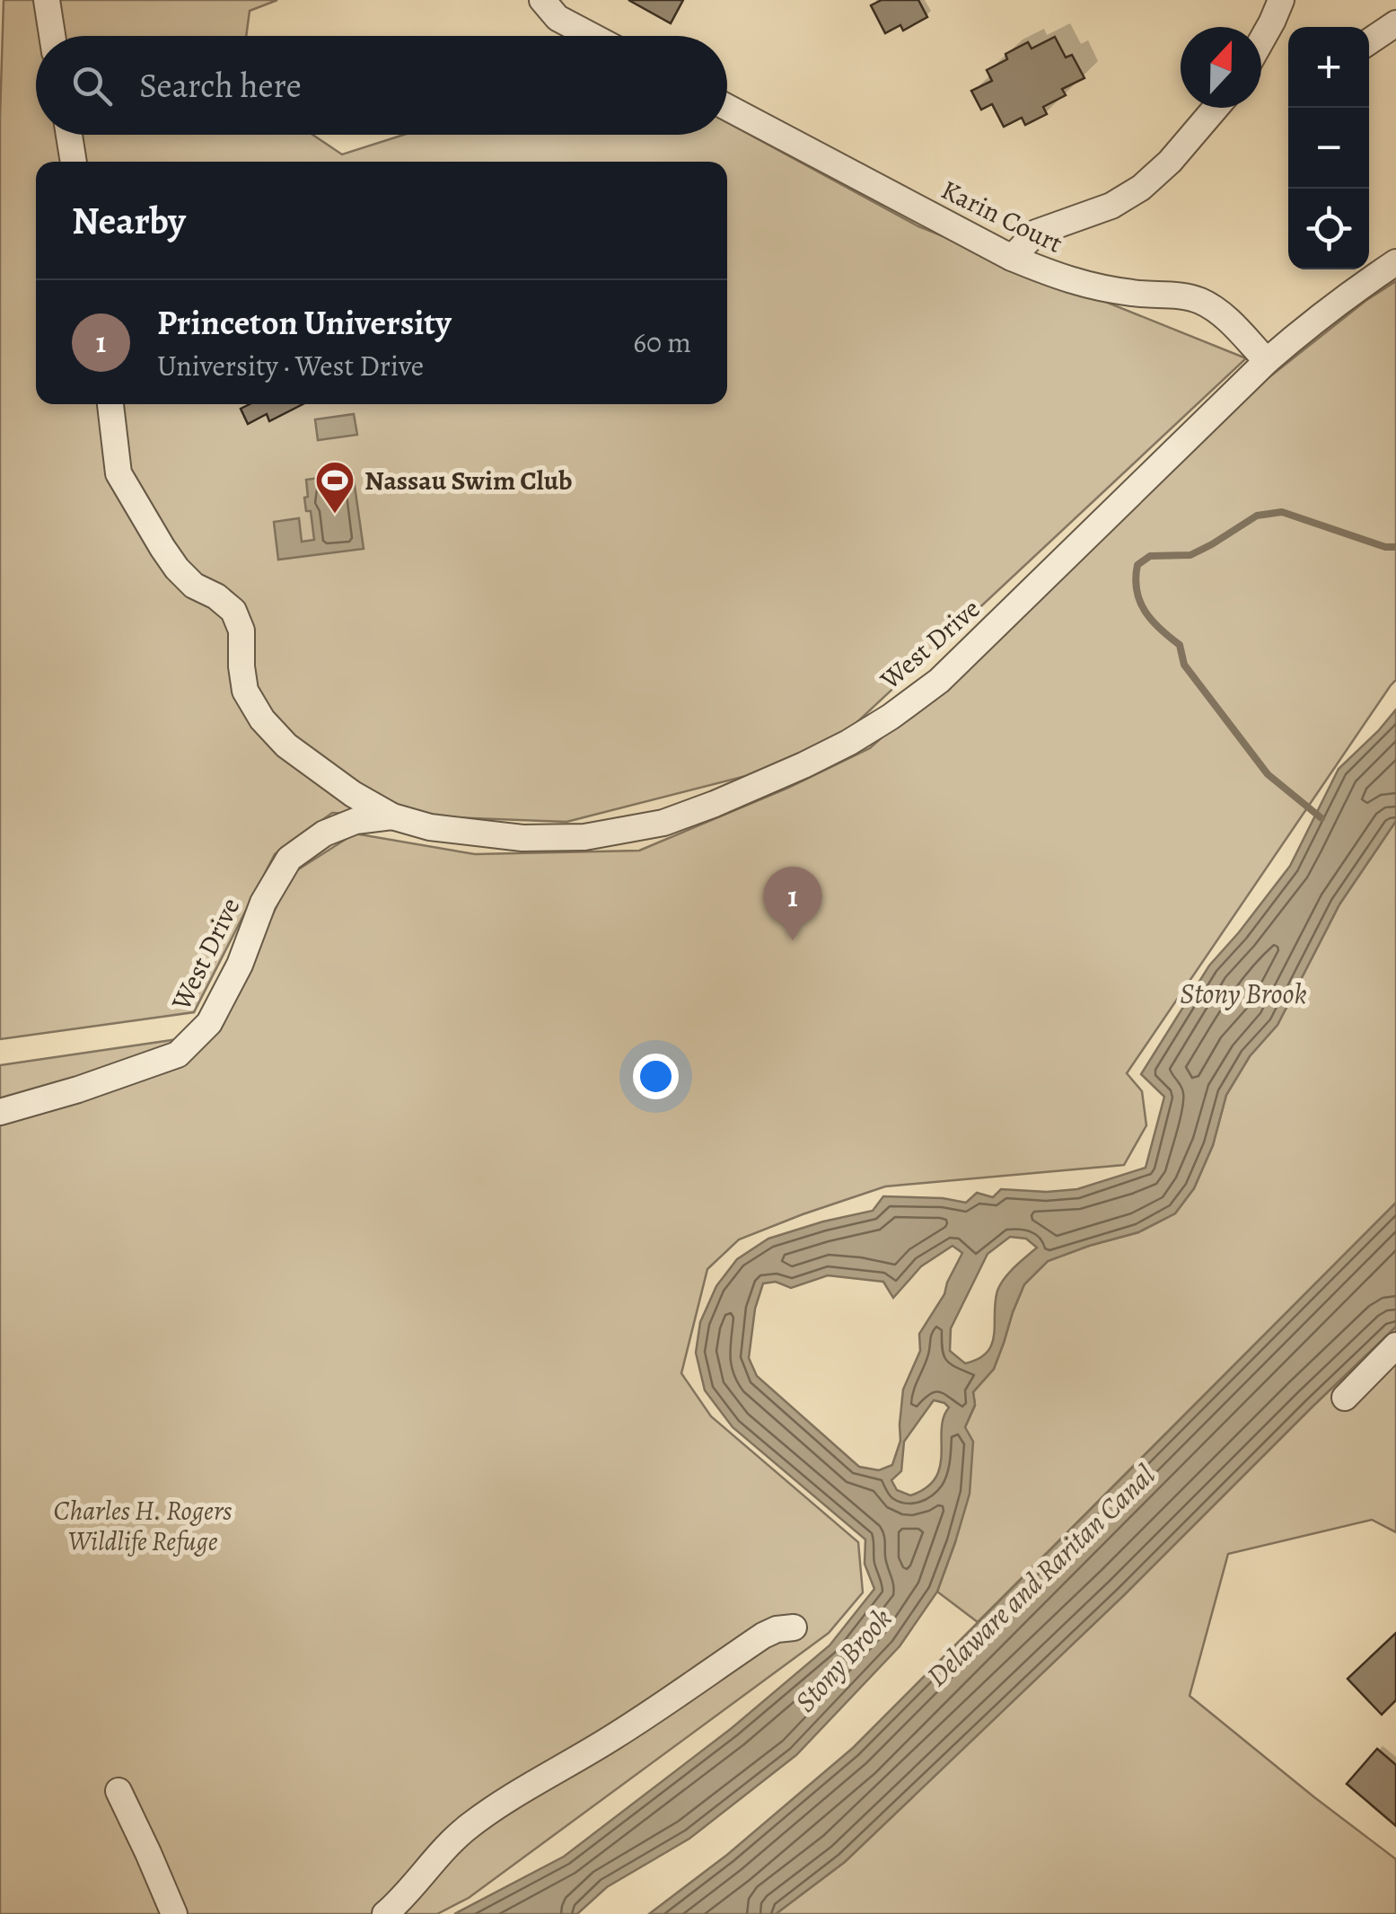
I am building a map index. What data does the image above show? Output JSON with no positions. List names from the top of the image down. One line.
{"streets":{"street":["Karin Court","West Drive"]},"crossings":[["Karin Court","West Drive"]],"water":["Stony Brook","Delaware and Raritan Canal"],"parks":["Charles H. Rogers Wildlife Refuge"],"places":{"sports":["Nassau Swim Club"]},"north":"top","page":{"map_buttons":["+","−"],"search":"Search here","heading":"Nearby","list":[{"mark":"1","name":"Princeton University","note":"University · West Drive","value":"60 m"}],"pins":"1"}}
